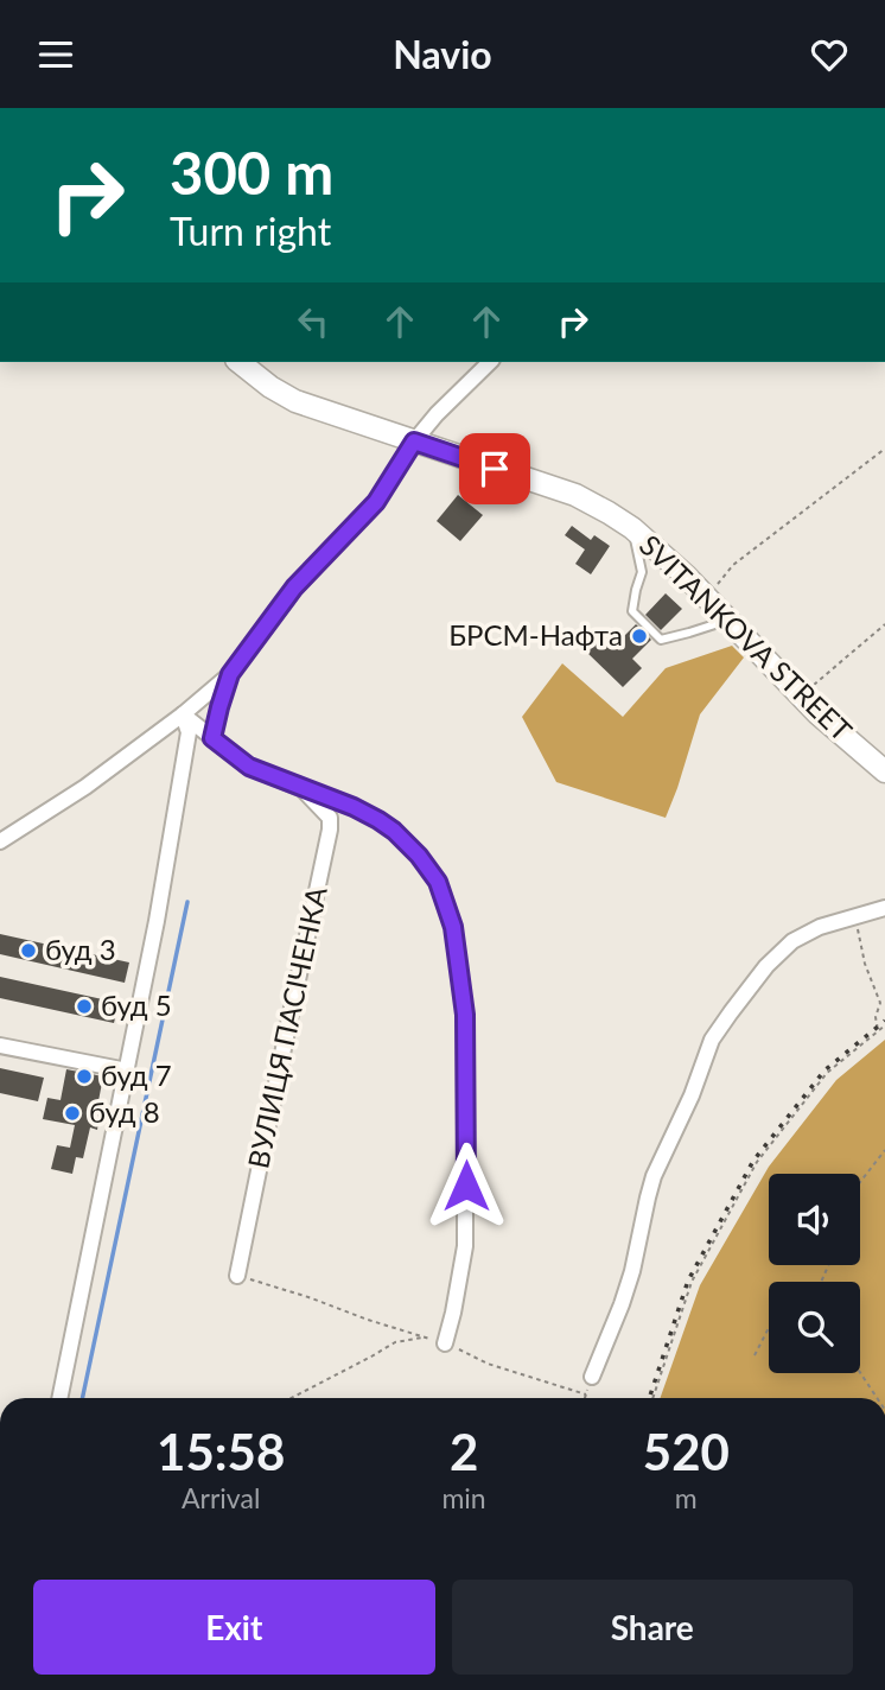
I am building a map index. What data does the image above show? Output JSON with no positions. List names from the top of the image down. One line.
{"streets":{"main road":["SVITANKOVA STREET"],"street":["ВУЛИЦЯ ПАСІЧЕНКА"]},"places":["БРСМ-Нафта","буд 3","буд 5","буд 7","буд 8"],"page":{"header":"Navio","turn":["300 m","Turn right"],"eta":["15:58","Arrival","2","min","520","m"],"buttons":["Exit","Share"]}}
